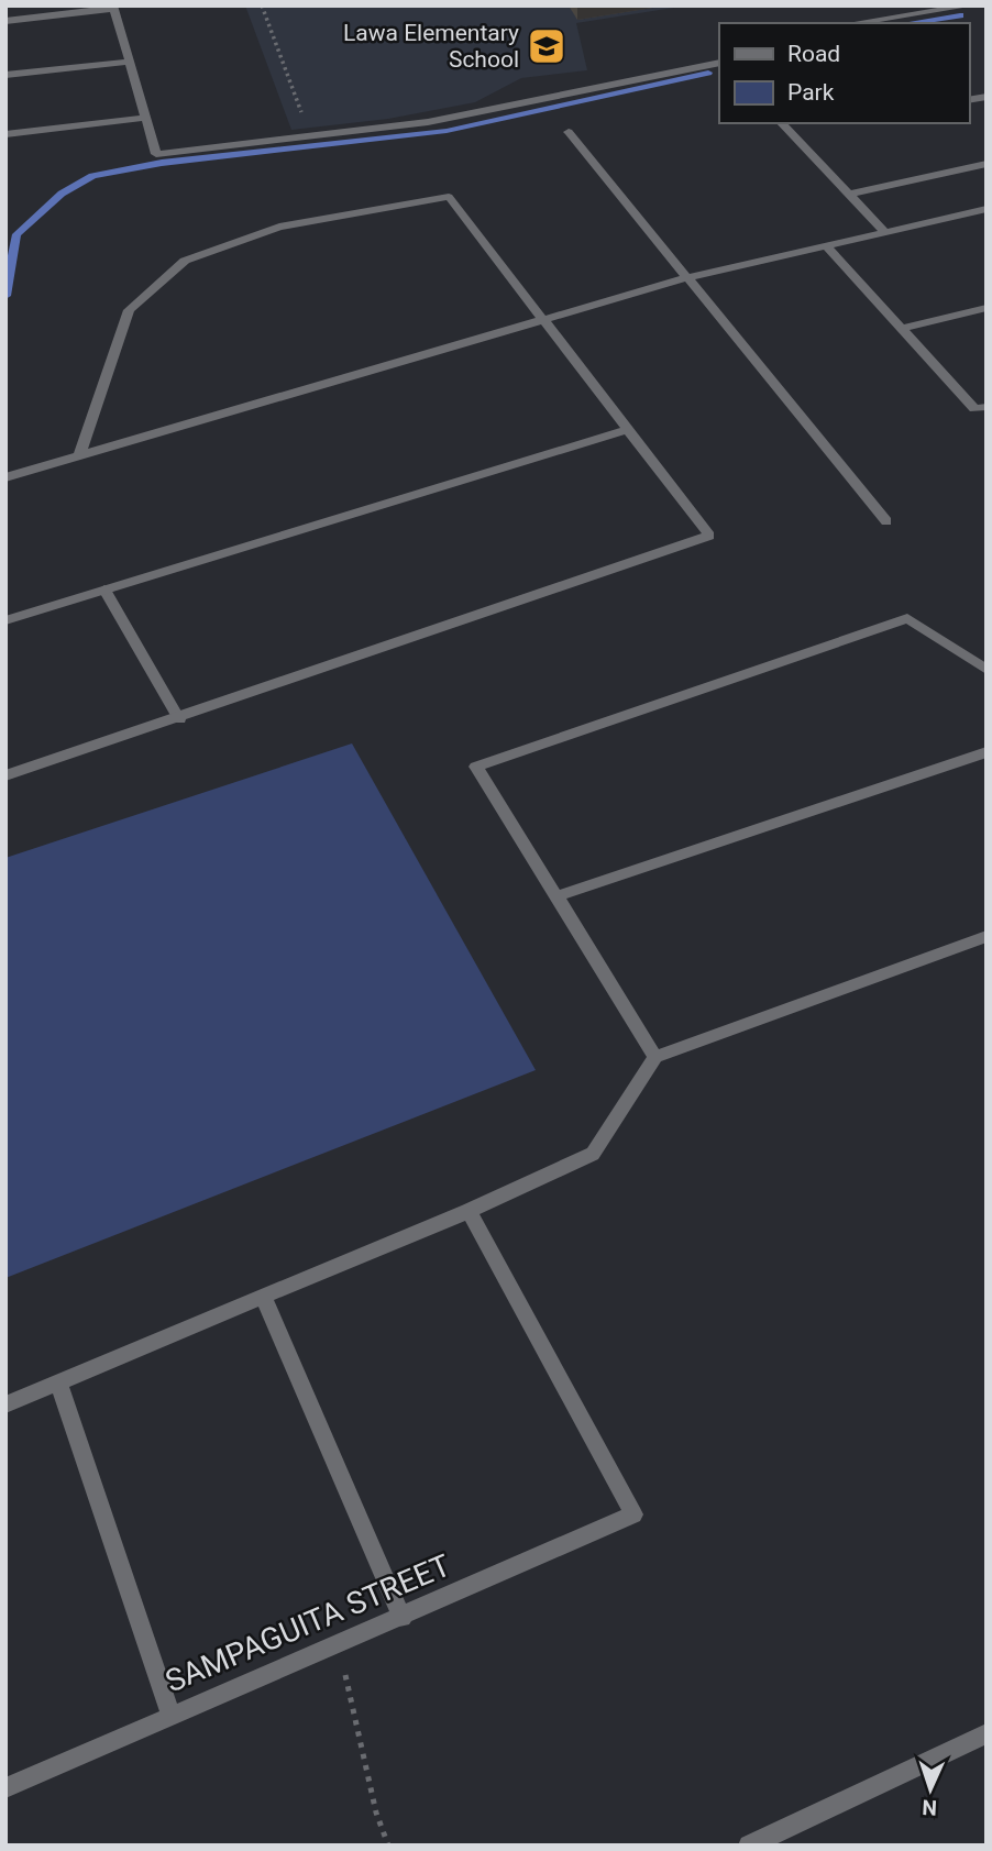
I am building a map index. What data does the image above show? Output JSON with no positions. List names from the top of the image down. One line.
{"streets":{"street":["SAMPAGUITA STREET"]},"places":{"school or university":["Lawa Elementary School"]},"legend":["Road","Park"],"north":"bottom"}
